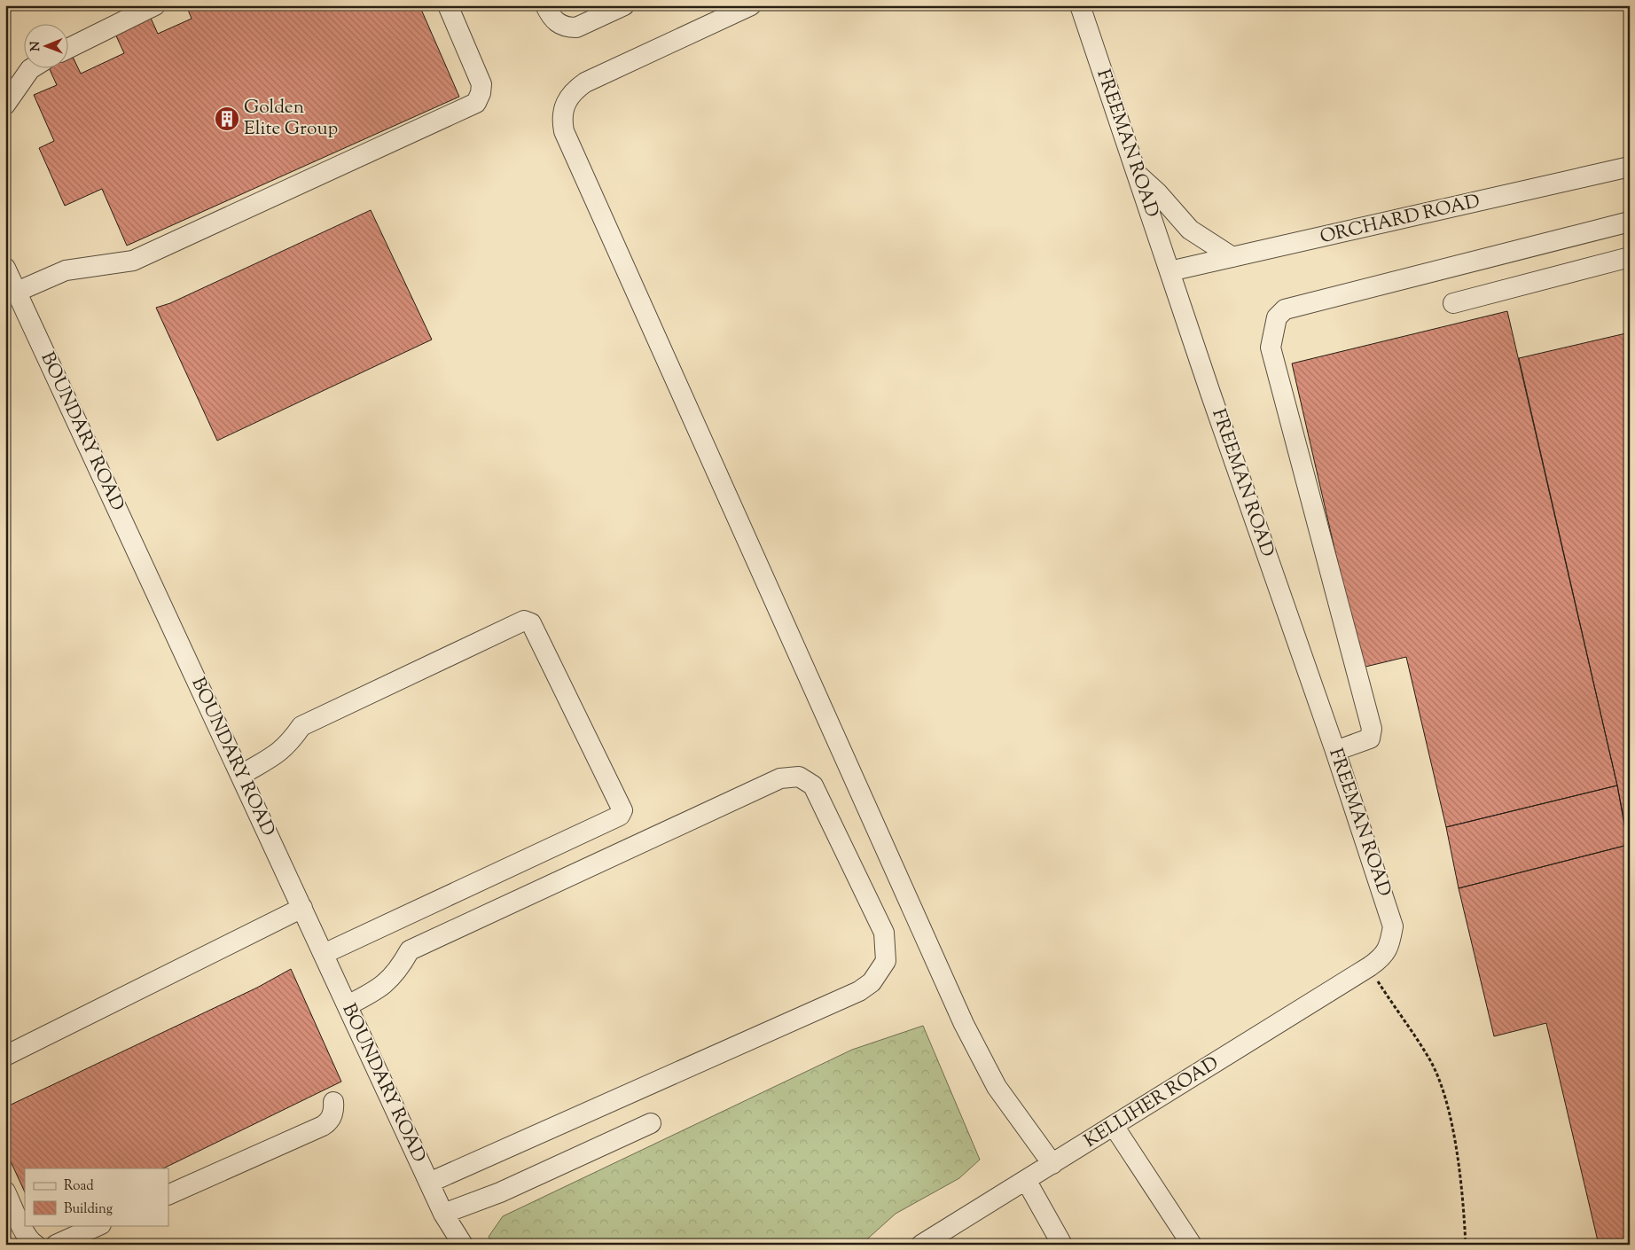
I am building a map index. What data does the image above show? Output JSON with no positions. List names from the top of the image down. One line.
{"streets":{"street":["FREEMAN ROAD","ORCHARD ROAD","BOUNDARY ROAD","KELLIHER ROAD"]},"crossings":[["FREEMAN ROAD","ORCHARD ROAD"],["FREEMAN ROAD","KELLIHER ROAD"]],"places":{"building":["Golden Elite Group"]},"legend":["Road","Building"],"north":"left"}
